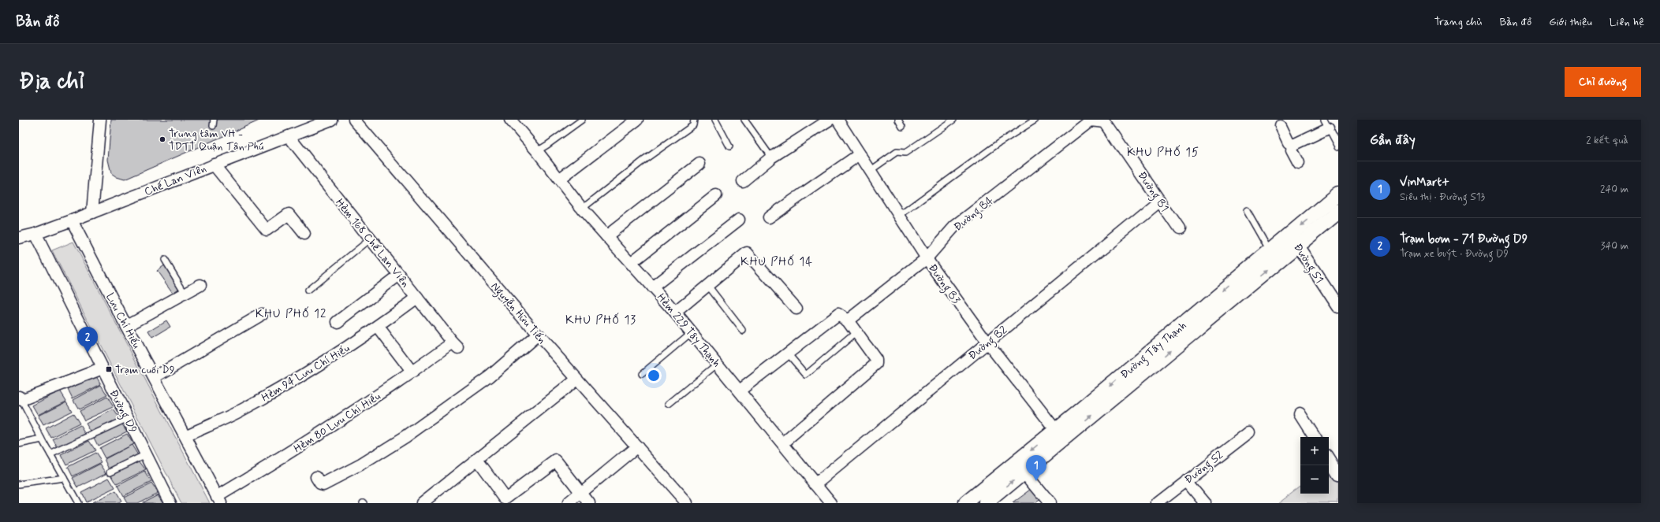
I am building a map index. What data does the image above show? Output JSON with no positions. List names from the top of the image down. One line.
{"streets":{"street":["Chế Lan Viên","Đường B1","Đường B4","Hẻm 168 Chế Lan Viên","Đường S1","Đường B3","Nguyễn Hữu Tiến","Lưu Chí Hiếu","Hẻm 229 Tây Thạnh","Đường B2","Đường Tây Thạnh","Hẻm 94 Lưu Chí Hiếu","Đường D9","Hẻm 80 Lưu Chí Hiếu","Đường S2"]},"crossings":[["Chế Lan Viên","Hẻm 168 Chế Lan Viên"],["Chế Lan Viên","Lưu Chí Hiếu"],["Chế Lan Viên","Đường D9"],["Đường B1","Đường B4"],["Đường B1","Đường B2"],["Đường B4","Đường B3"],["Hẻm 168 Chế Lan Viên","Hẻm 94 Lưu Chí Hiếu"],["Hẻm 168 Chế Lan Viên","Hẻm 80 Lưu Chí Hiếu"],["Đường S1","Đường Tây Thạnh"],["Đường B3","Đường B2"],["Đường B3","Đường Tây Thạnh"],["Lưu Chí Hiếu","Hẻm 94 Lưu Chí Hiếu"],["Lưu Chí Hiếu","Hẻm 80 Lưu Chí Hiếu"],["Hẻm 229 Tây Thạnh","Đường B2"]],"districts":["KHU PHỐ 15","KHU PHỐ 14","KHU PHỐ 12","KHU PHỐ 13"],"places":{"other":["Trung tâm VH - TDTT Quận Tân Phú"],"transit":["Trạm cuối D9"]},"page":{"header":"Bản đồ","nav":["Trang chủ","Bản đồ","Giới thiệu","Liên hệ"],"buttons":"Chỉ đường","title":"Địa chỉ","heading":["Gần đây","2 kết quả"],"list":[{"mark":"1","name":"VinMart+","note":"Siêu thị · Đường S13","value":"240 m"},{"mark":"2","name":"Trạm bơm - 71 Đường D9","note":"Trạm xe buýt · Đường D9","value":"340 m"}],"pins":["2","1"],"map_buttons":["+","−"]}}
